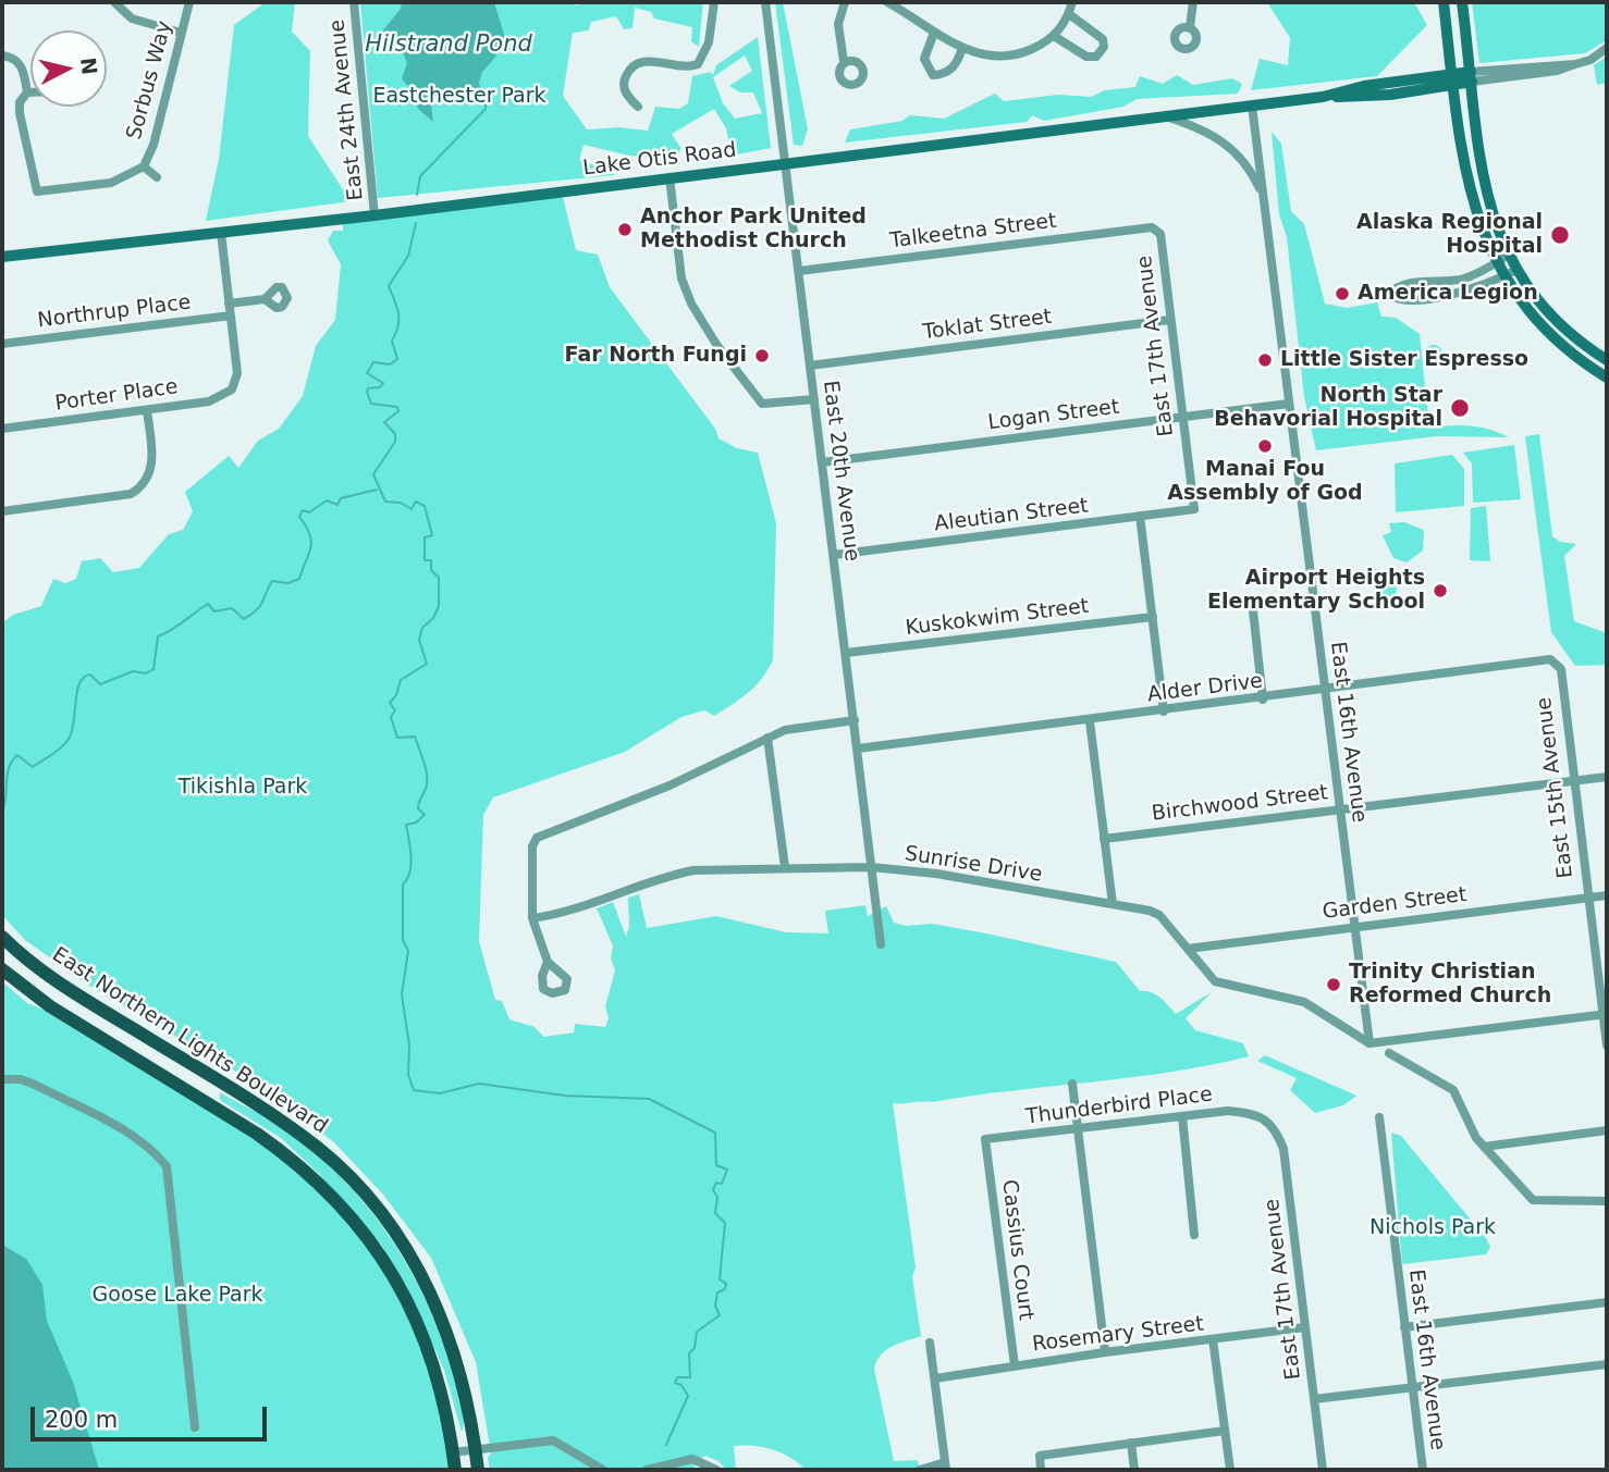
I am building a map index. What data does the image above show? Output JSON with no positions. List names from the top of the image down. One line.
{"streets":{"main road":["Lake Otis Road","East Northern Lights Boulevard"],"street":["Sorbus Way","East 24th Avenue","Talkeetna Street","Northrup Place","Toklat Street","East 17th Avenue","Porter Place","Logan Street","East 20th Avenue","Aleutian Street","Kuskokwim Street","Alder Drive","East 16th Avenue","East 15th Avenue","Birchwood Street","Sunrise Drive","Garden Street","Thunderbird Place","Cassius Court","Rosemary Street"]},"crossings":[["East 24th Avenue","Lake Otis Road"],["Lake Otis Road","East 20th Avenue"],["Lake Otis Road","East 16th Avenue"],["Talkeetna Street","East 17th Avenue"],["Talkeetna Street","East 20th Avenue"],["Northrup Place","Porter Place"],["Toklat Street","East 17th Avenue"],["Toklat Street","East 20th Avenue"],["East 17th Avenue","Logan Street"],["East 17th Avenue","Aleutian Street"],["East 17th Avenue","Thunderbird Place"],["East 17th Avenue","Rosemary Street"],["Logan Street","East 20th Avenue"],["Logan Street","East 16th Avenue"],["East 20th Avenue","Aleutian Street"],["East 20th Avenue","Kuskokwim Street"],["East 20th Avenue","Alder Drive"],["East 20th Avenue","Sunrise Drive"],["Alder Drive","East 16th Avenue"],["Alder Drive","East 15th Avenue"],["East 16th Avenue","Birchwood Street"],["East 16th Avenue","Sunrise Drive"],["East 16th Avenue","Garden Street"],["East 15th Avenue","Birchwood Street"],["East 15th Avenue","Garden Street"],["Sunrise Drive","Garden Street"],["Thunderbird Place","Cassius Court"],["Cassius Court","Rosemary Street"]],"water":["Hilstrand Pond"],"parks":["Eastchester Park","Tikishla Park","Nichols Park","Goose Lake Park"],"places":["Anchor Park United Methodist Church","Alaska Regional Hospital","America Legion","Far North Fungi","Little Sister Espresso","North Star Behavorial Hospital","Manai Fou Assembly of God","Airport Heights Elementary School","Trinity Christian Reformed Church"],"scale_bar":"200 m","north":"right"}
